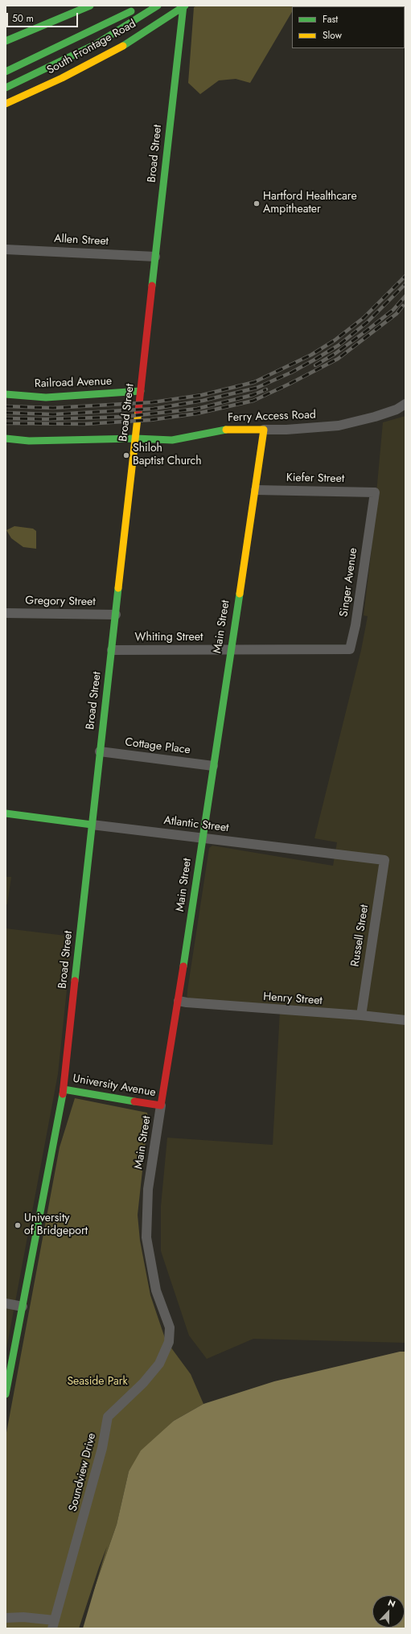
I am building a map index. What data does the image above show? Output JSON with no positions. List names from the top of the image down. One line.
{"streets":{"main road":["South Frontage Road","Broad Street","Railroad Avenue","Ferry Access Road","Main Street","Atlantic Street","University Avenue"],"street":["Allen Street","Kiefer Street","Singer Avenue","Gregory Street","Whiting Street","Cottage Place","Russell Street","Henry Street","Soundview Drive"]},"crossings":[["South Frontage Road","Broad Street"],["Broad Street","Allen Street"],["Broad Street","Railroad Avenue"],["Broad Street","Ferry Access Road"],["Broad Street","Gregory Street"],["Broad Street","Whiting Street"],["Broad Street","Cottage Place"],["Broad Street","Atlantic Street"],["Broad Street","University Avenue"],["Ferry Access Road","Main Street"],["Kiefer Street","Singer Avenue"],["Kiefer Street","Main Street"],["Singer Avenue","Whiting Street"],["Main Street","Whiting Street"],["Main Street","Cottage Place"],["Main Street","Atlantic Street"],["Main Street","Henry Street"],["Main Street","University Avenue"],["Main Street","Soundview Drive"],["Atlantic Street","Russell Street"],["Russell Street","Henry Street"]],"parks":["Seaside Park"],"places":["Hartford Healthcare Ampitheater","Shiloh Baptist Church","University of Bridgeport"],"legend":["Fast","Slow"],"scale_bar":"50 m","north":"top"}
